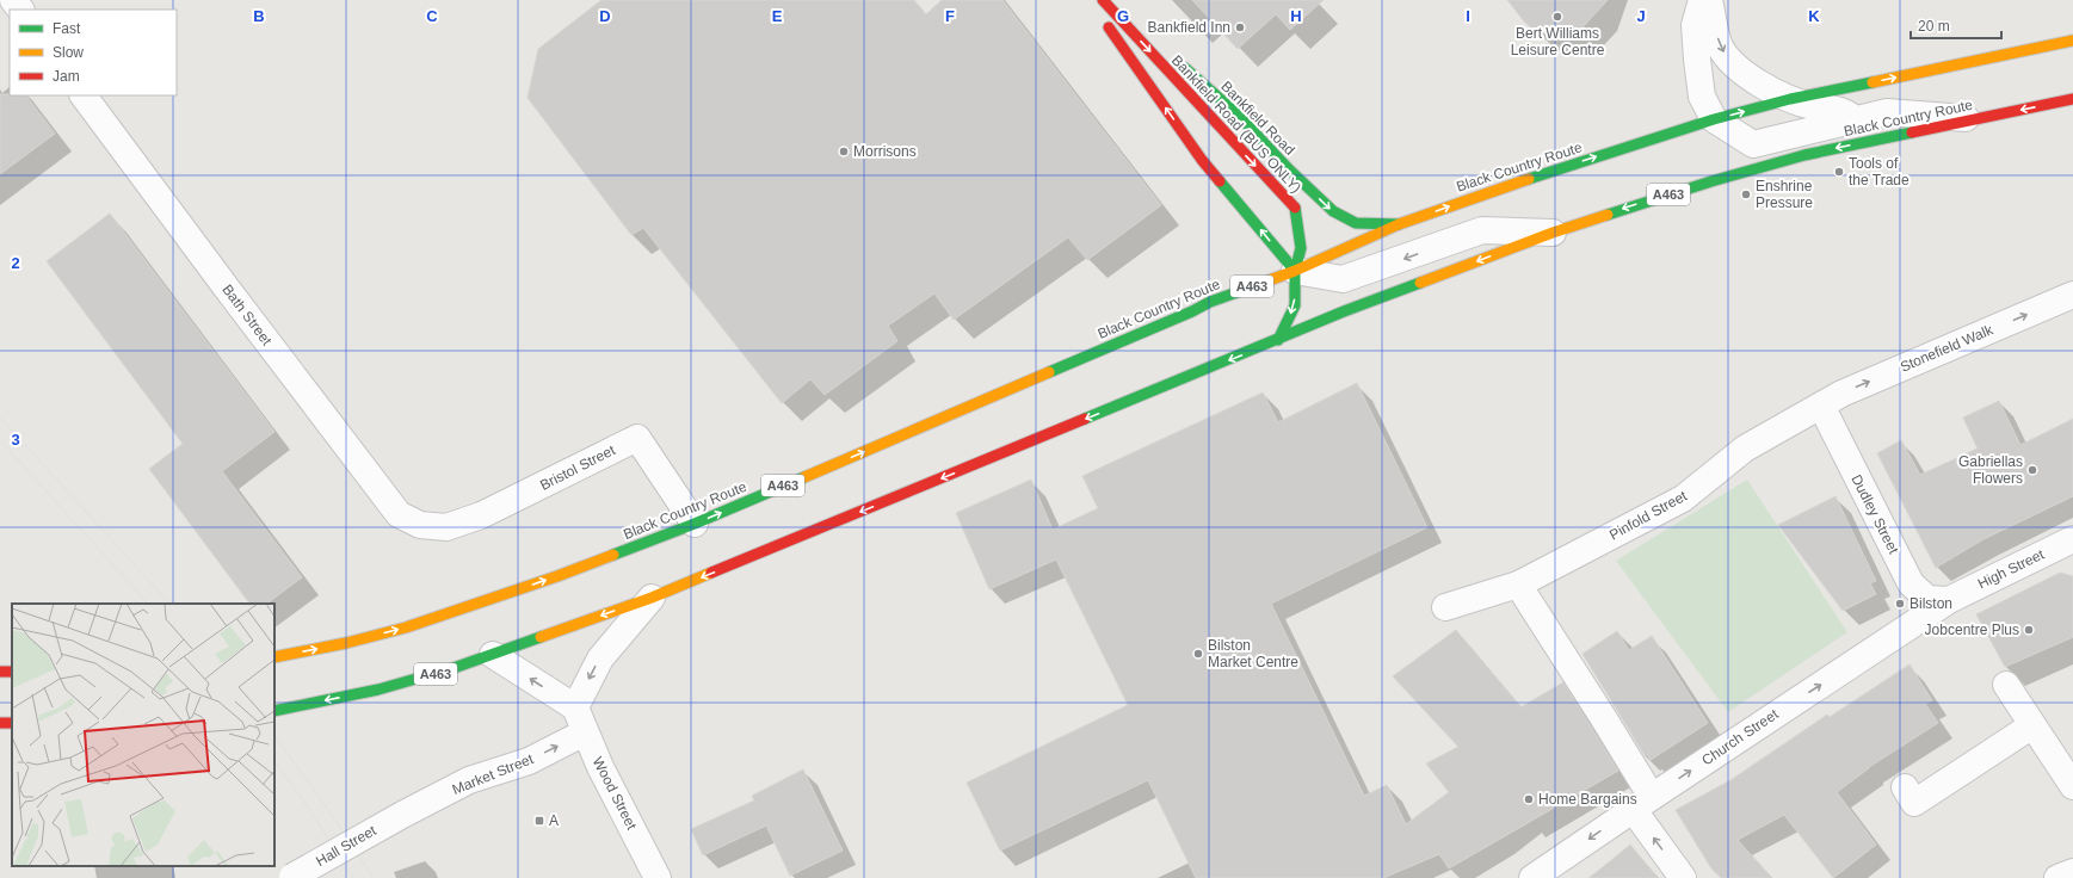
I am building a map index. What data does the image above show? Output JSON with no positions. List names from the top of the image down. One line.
{"streets":{"main road":["Bankfield Road","Black Country Route","Bankfield Road (BUS ONLY)","A463"],"street":["Bath Street","Stonefield Walk","Bristol Street","Dudley Street","Pinfold Street","High Street","Church Street","Market Street","Wood Street","Hall Street"]},"crossings":[["Bankfield Road","Black Country Route"],["Black Country Route","Bankfield Road (BUS ONLY)"],["Black Country Route","Bristol Street"],["Bath Street","Bristol Street"],["Stonefield Walk","Dudley Street"],["Stonefield Walk","Pinfold Street"],["Dudley Street","Pinfold Street"],["Dudley Street","High Street"],["Dudley Street","Church Street"],["High Street","Church Street"],["Market Street","Wood Street"],["Market Street","Hall Street"]],"one_way":["Market Street"],"places":{"other":["Bert Williams Leisure Centre","Bankfield Inn","Morrisons","Tools of the Trade","Enshrine Pressure","Gabriellas Flowers","Bilston","Jobcentre Plus","Bilston Market Centre","Home Bargains"],"transit":["A"]},"legend":["Fast","Slow","Jam"],"scale_bar":"20 m","grid":{"columns":["B","C","D","E","F","G","H","I","J","K"],"rows":["2","3"]}}
